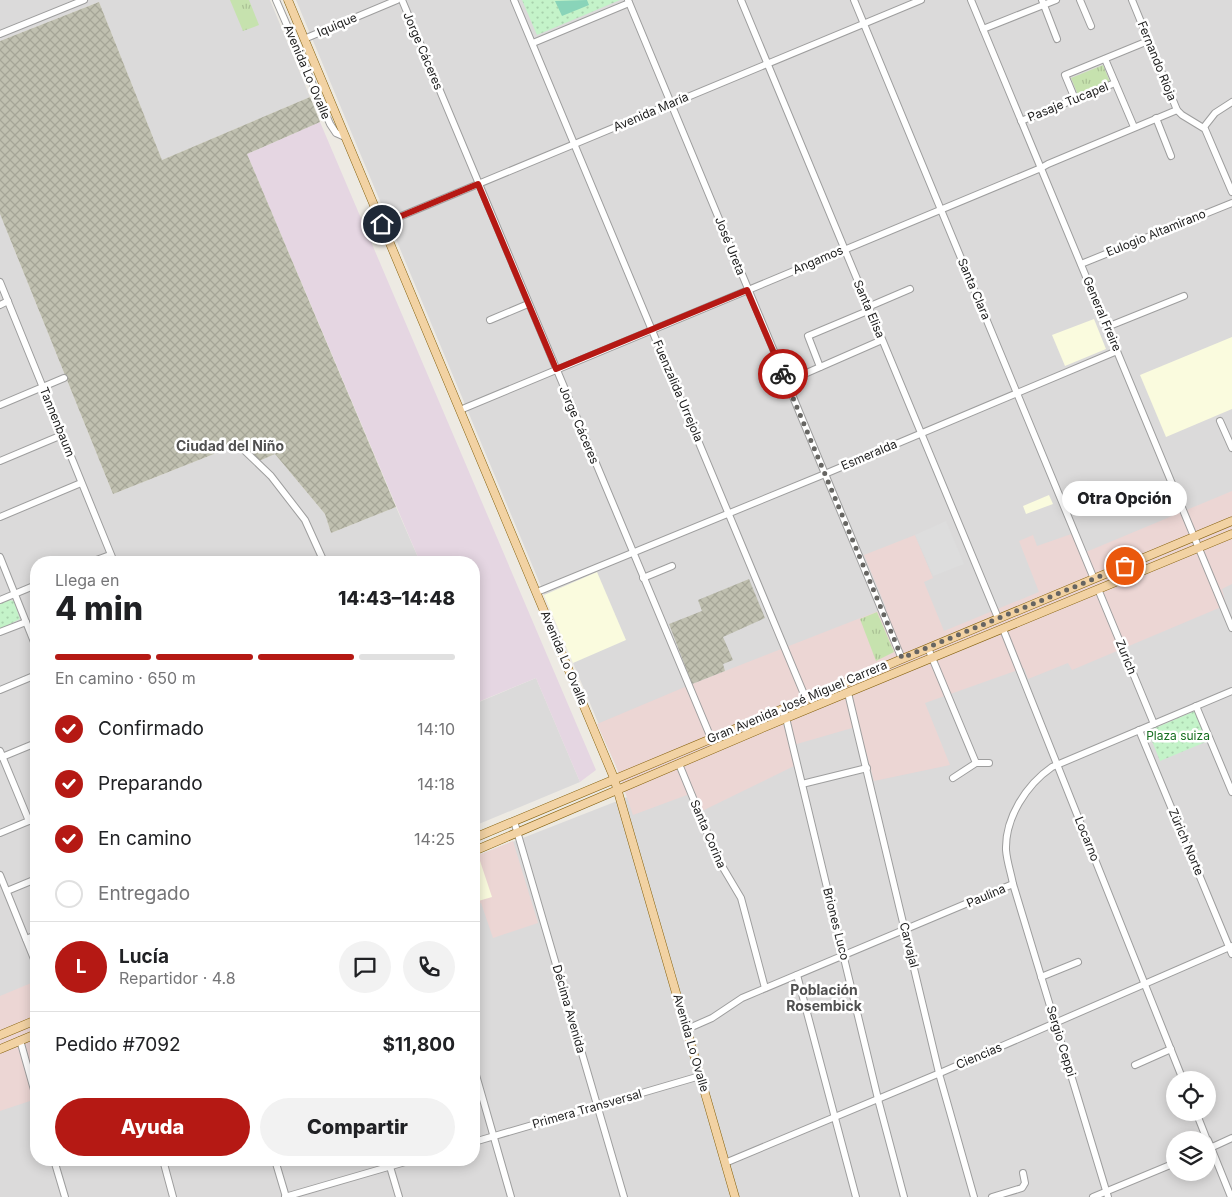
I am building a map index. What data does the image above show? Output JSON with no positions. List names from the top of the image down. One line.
{"streets":{"main road":["Avenida Lo Ovalle","Gran Avenida José Miguel Carrera"],"street":["Iquique","Jorge Cáceres","Fernando Rioja","Pasaje Tucapel","Avenida María","Eulogio Altamirano","José Ureta","Angamos","Santa Clara","Santa Elisa","General Freire","Fuenzalida Urrejola","Tannenbaum","Esmeralda","Zurich","Santa Corina","Locarno","Zürich Norte","Paulina","Briones Luco","Carvajal","Décima Avenida","Sergio Ceppi","Ciencias","Primera Transversal"]},"crossings":[["Iquique","Avenida Lo Ovalle"],["Jorge Cáceres","Avenida María"],["Jorge Cáceres","Angamos"],["Jorge Cáceres","Esmeralda"],["Jorge Cáceres","Gran Avenida José Miguel Carrera"],["Fernando Rioja","Angamos"],["Avenida Lo Ovalle","Avenida María"],["Avenida Lo Ovalle","Angamos"],["Avenida Lo Ovalle","Esmeralda"],["Avenida Lo Ovalle","Gran Avenida José Miguel Carrera"],["Avenida Lo Ovalle","Paulina"],["Avenida Lo Ovalle","Ciencias"],["Avenida Lo Ovalle","Primera Transversal"],["Pasaje Tucapel","General Freire"],["Avenida María","José Ureta"],["Avenida María","Santa Clara"],["Avenida María","Santa Elisa"],["Avenida María","Fuenzalida Urrejola"],["Eulogio Altamirano","General Freire"],["José Ureta","Angamos"],["José Ureta","Esmeralda"],["José Ureta","Gran Avenida José Miguel Carrera"],["Angamos","Santa Clara"],["Angamos","Santa Elisa"],["Angamos","General Freire"],["Angamos","Fuenzalida Urrejola"],["Santa Clara","Esmeralda"],["Santa Clara","Gran Avenida José Miguel Carrera"],["Santa Elisa","Esmeralda"],["Santa Elisa","Gran Avenida José Miguel Carrera"],["General Freire","Esmeralda"],["General Freire","Gran Avenida José Miguel Carrera"],["Fuenzalida Urrejola","Esmeralda"],["Fuenzalida Urrejola","Gran Avenida José Miguel Carrera"],["Zurich","Gran Avenida José Miguel Carrera"],["Zurich","Paulina"],["Gran Avenida José Miguel Carrera","Santa Corina"],["Gran Avenida José Miguel Carrera","Locarno"],["Gran Avenida José Miguel Carrera","Briones Luco"],["Gran Avenida José Miguel Carrera","Carvajal"],["Gran Avenida José Miguel Carrera","Décima Avenida"],["Santa Corina","Paulina"],["Locarno","Paulina"],["Locarno","Ciencias"],["Zürich Norte","Paulina"],["Zürich Norte","Ciencias"],["Paulina","Briones Luco"],["Paulina","Carvajal"],["Paulina","Sergio Ceppi"],["Briones Luco","Ciencias"],["Carvajal","Ciencias"],["Décima Avenida","Primera Transversal"],["Sergio Ceppi","Ciencias"]],"districts":["Ciudad del Niño","Población Rosembick"],"parks":["Plaza suiza"],"places":["Otra Opción"],"page":{"bubble":"Otra Opción","heading":["4 min","Llega en","14:43–14:48"],"panel":["Lucía","Repartidor · 4.8","Pedido #7092","$11,800"],"bar":"En camino · 650 m","list":[["Confirmado","14:10"],["Preparando","14:18"],["En camino","14:25"],"Entregado"],"round":"L","buttons":["Ayuda","Compartir"]}}
